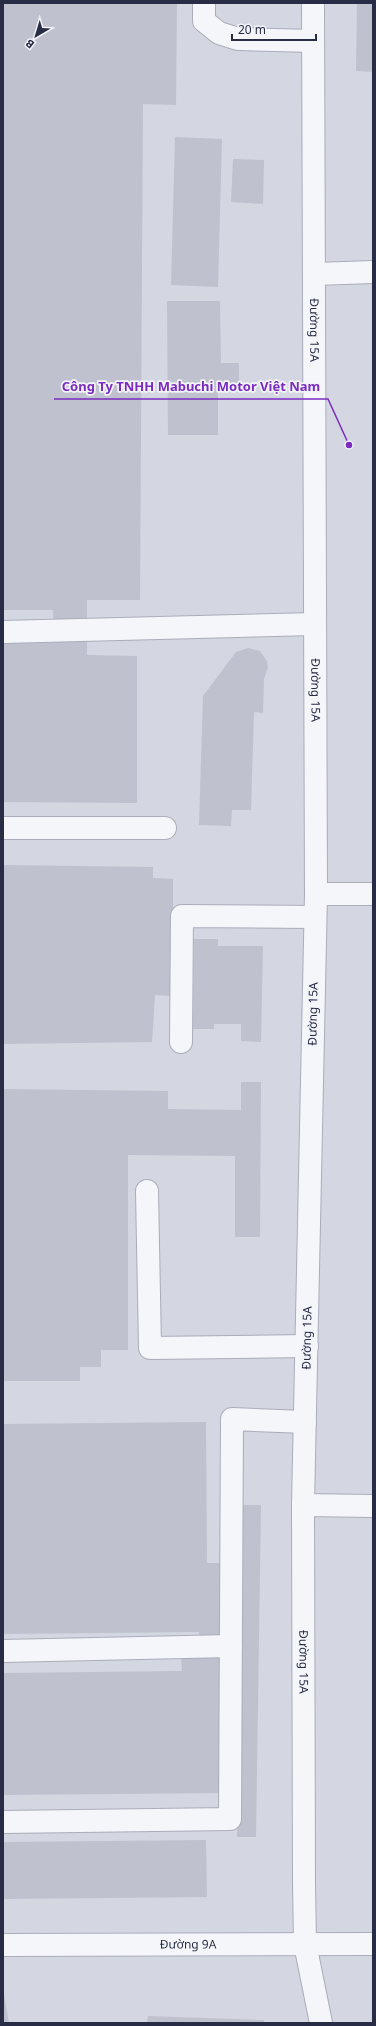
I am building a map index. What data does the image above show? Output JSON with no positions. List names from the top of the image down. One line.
{"streets":{"street":["Đường 15A","Đường 9A"]},"crossings":[["Đường 15A","Đường 9A"]],"places":["Công Ty TNHH Mabuchi Motor Việt Nam"],"scale_bar":"20 m","north":"bottom left"}
